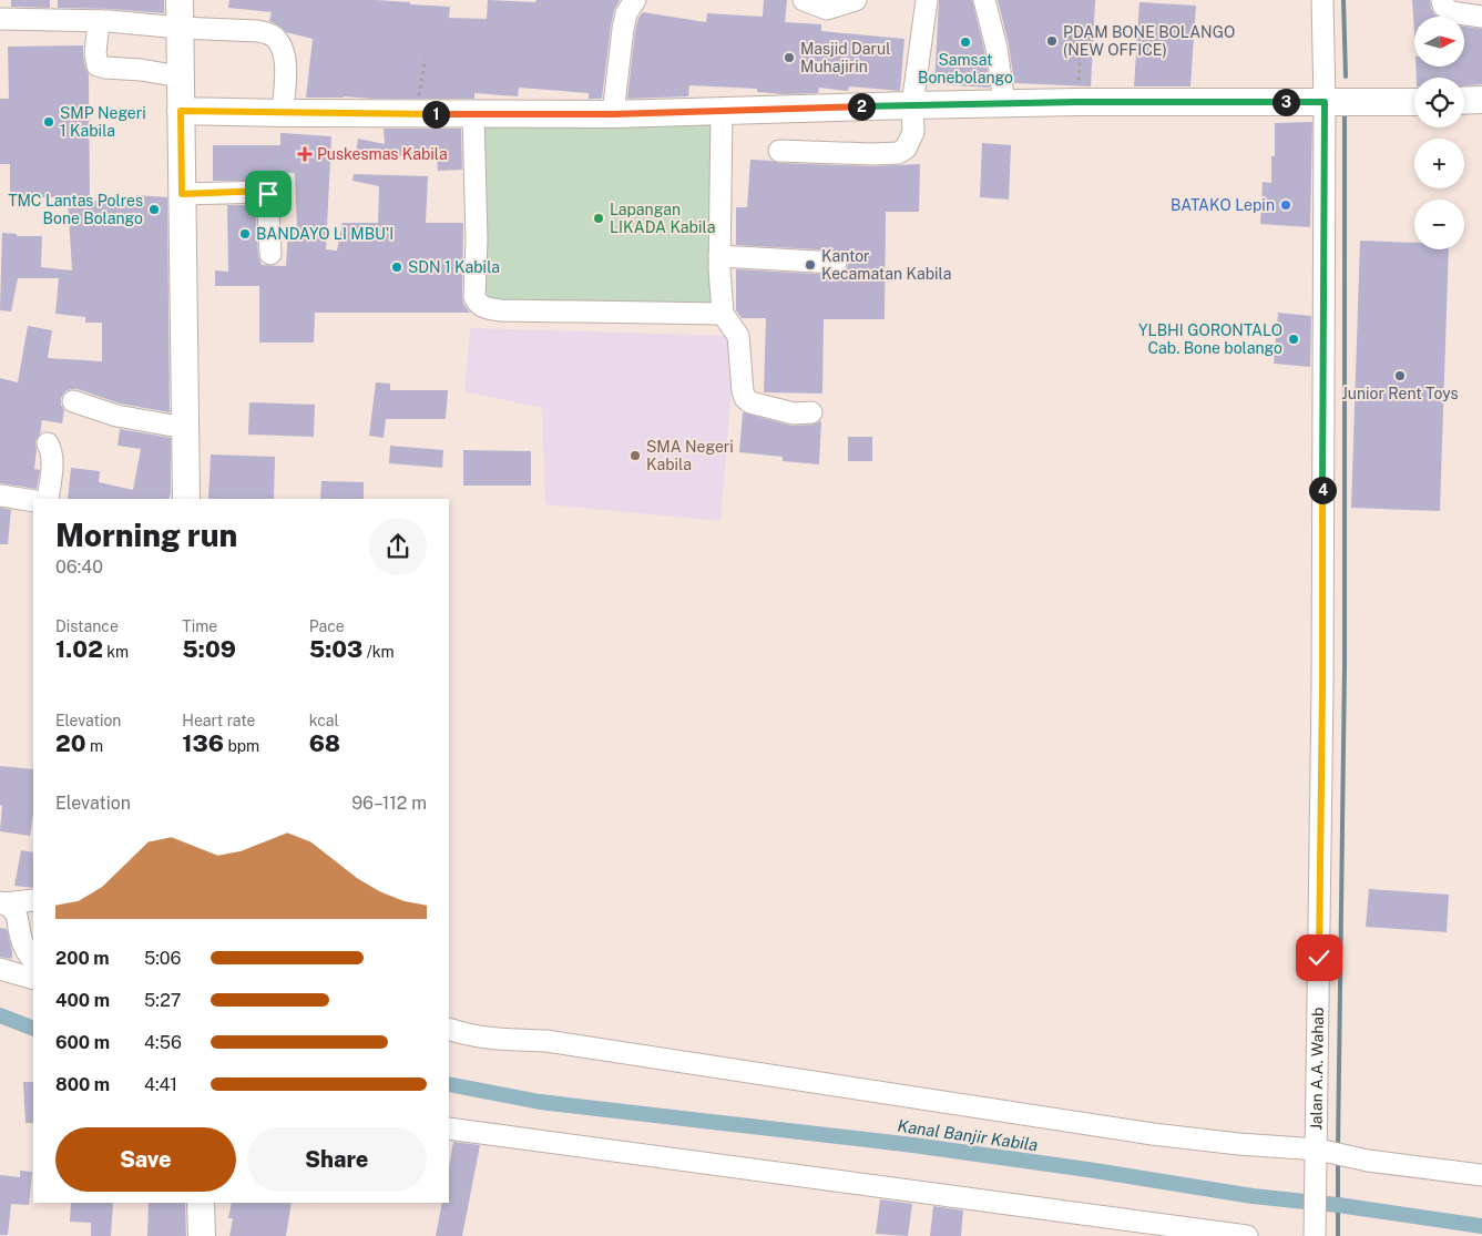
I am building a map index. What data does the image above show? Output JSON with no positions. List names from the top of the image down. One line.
{"streets":{"street":["Jalan A.A. Wahab"]},"water":["Kanal Banjir Kabila"],"places":{"other":["PDAM BONE BOLANGO (NEW OFFICE)","Samsat Bonebolango","Masjid Darul Muhajirin","SMP Negeri 1 Kabila","BATAKO Lepin","TMC Lantas Polres Bone Bolango","Lapangan LIKADA Kabila","BANDAYO LI MBU'I","Kantor Kecamatan Kabila","SDN 1 Kabila","YLBHI GORONTALO Cab. Bone bolango","Junior Rent Toys","SMA Negeri Kabila"],"health":["Puskesmas Kabila"]},"north":"right","page":{"map_buttons":["+","−"],"pins":["3","2","1","4"],"heading":["Morning run","06:40"],"stats":[["Distance","1.02 km"],["Time","5:09"],["Pace","5:03 /km"],["Elevation","20 m"],["Heart rate","136 bpm"],["kcal","68"]],"chart":["Elevation","96–112 m"],"list":[{"name":"200 m","note":"5:06"},{"name":"400 m","note":"5:27"},{"name":"600 m","note":"4:56"},{"name":"800 m","note":"4:41"}],"buttons":["Save","Share"]}}
